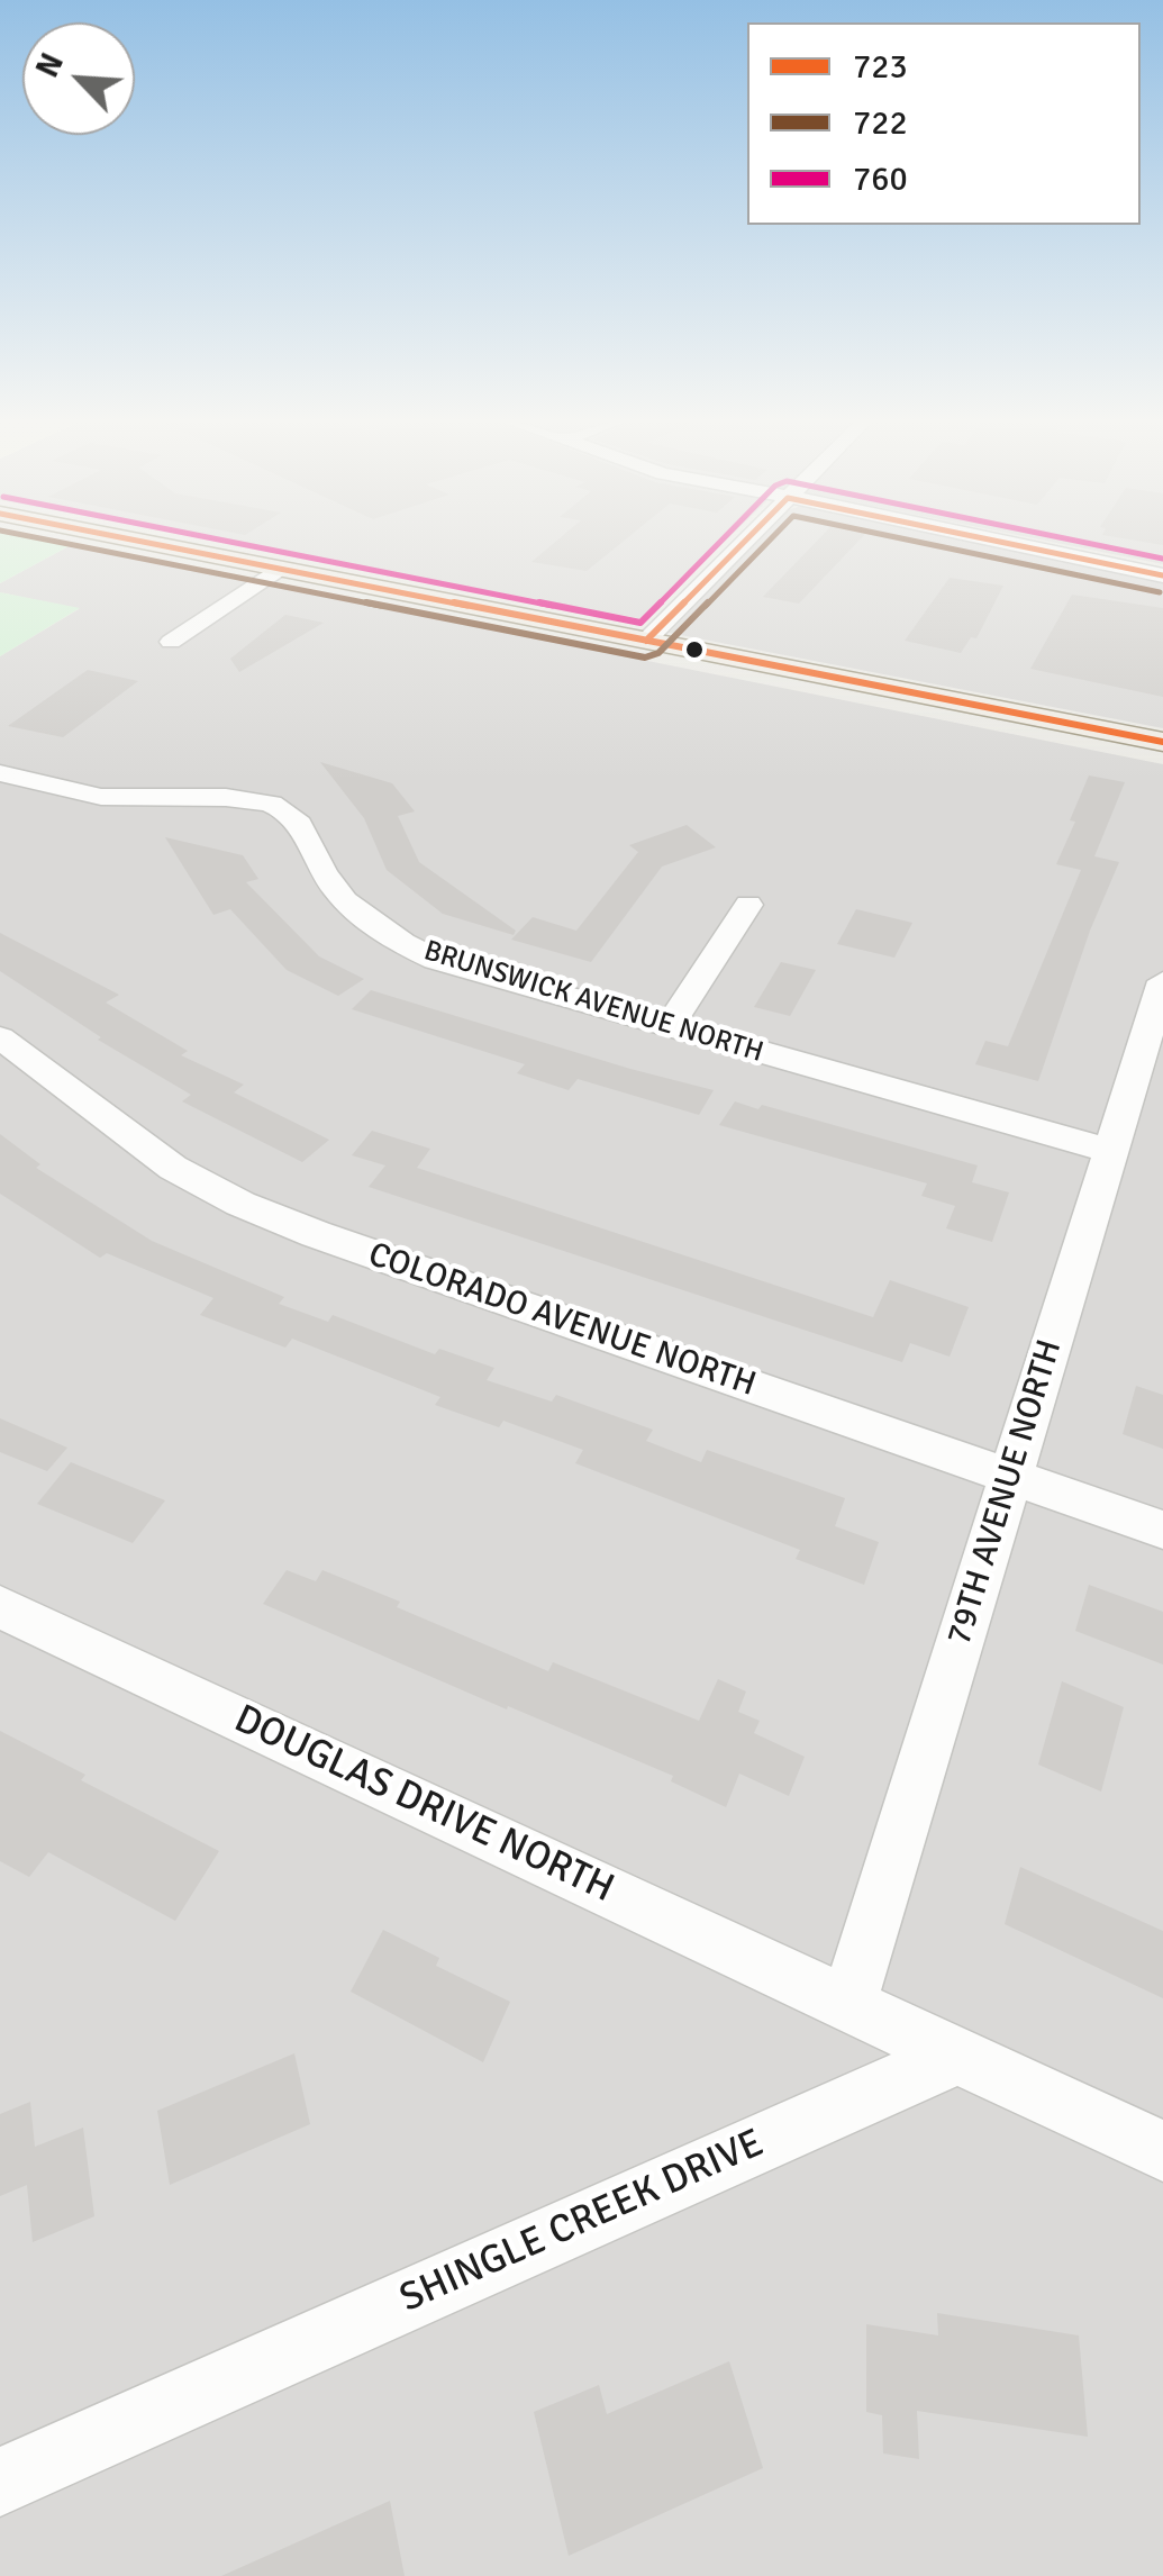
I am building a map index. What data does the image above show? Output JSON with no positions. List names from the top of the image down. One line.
{"streets":{"street":["BRUNSWICK AVENUE NORTH","COLORADO AVENUE NORTH","79TH AVENUE NORTH","DOUGLAS DRIVE NORTH","SHINGLE CREEK DRIVE"]},"crossings":[["BRUNSWICK AVENUE NORTH","79TH AVENUE NORTH"],["COLORADO AVENUE NORTH","79TH AVENUE NORTH"],["79TH AVENUE NORTH","DOUGLAS DRIVE NORTH"],["DOUGLAS DRIVE NORTH","SHINGLE CREEK DRIVE"]],"lines":["transit line 723","transit line 722","transit line 760"],"legend":["723","722","760"],"north":"top left"}
